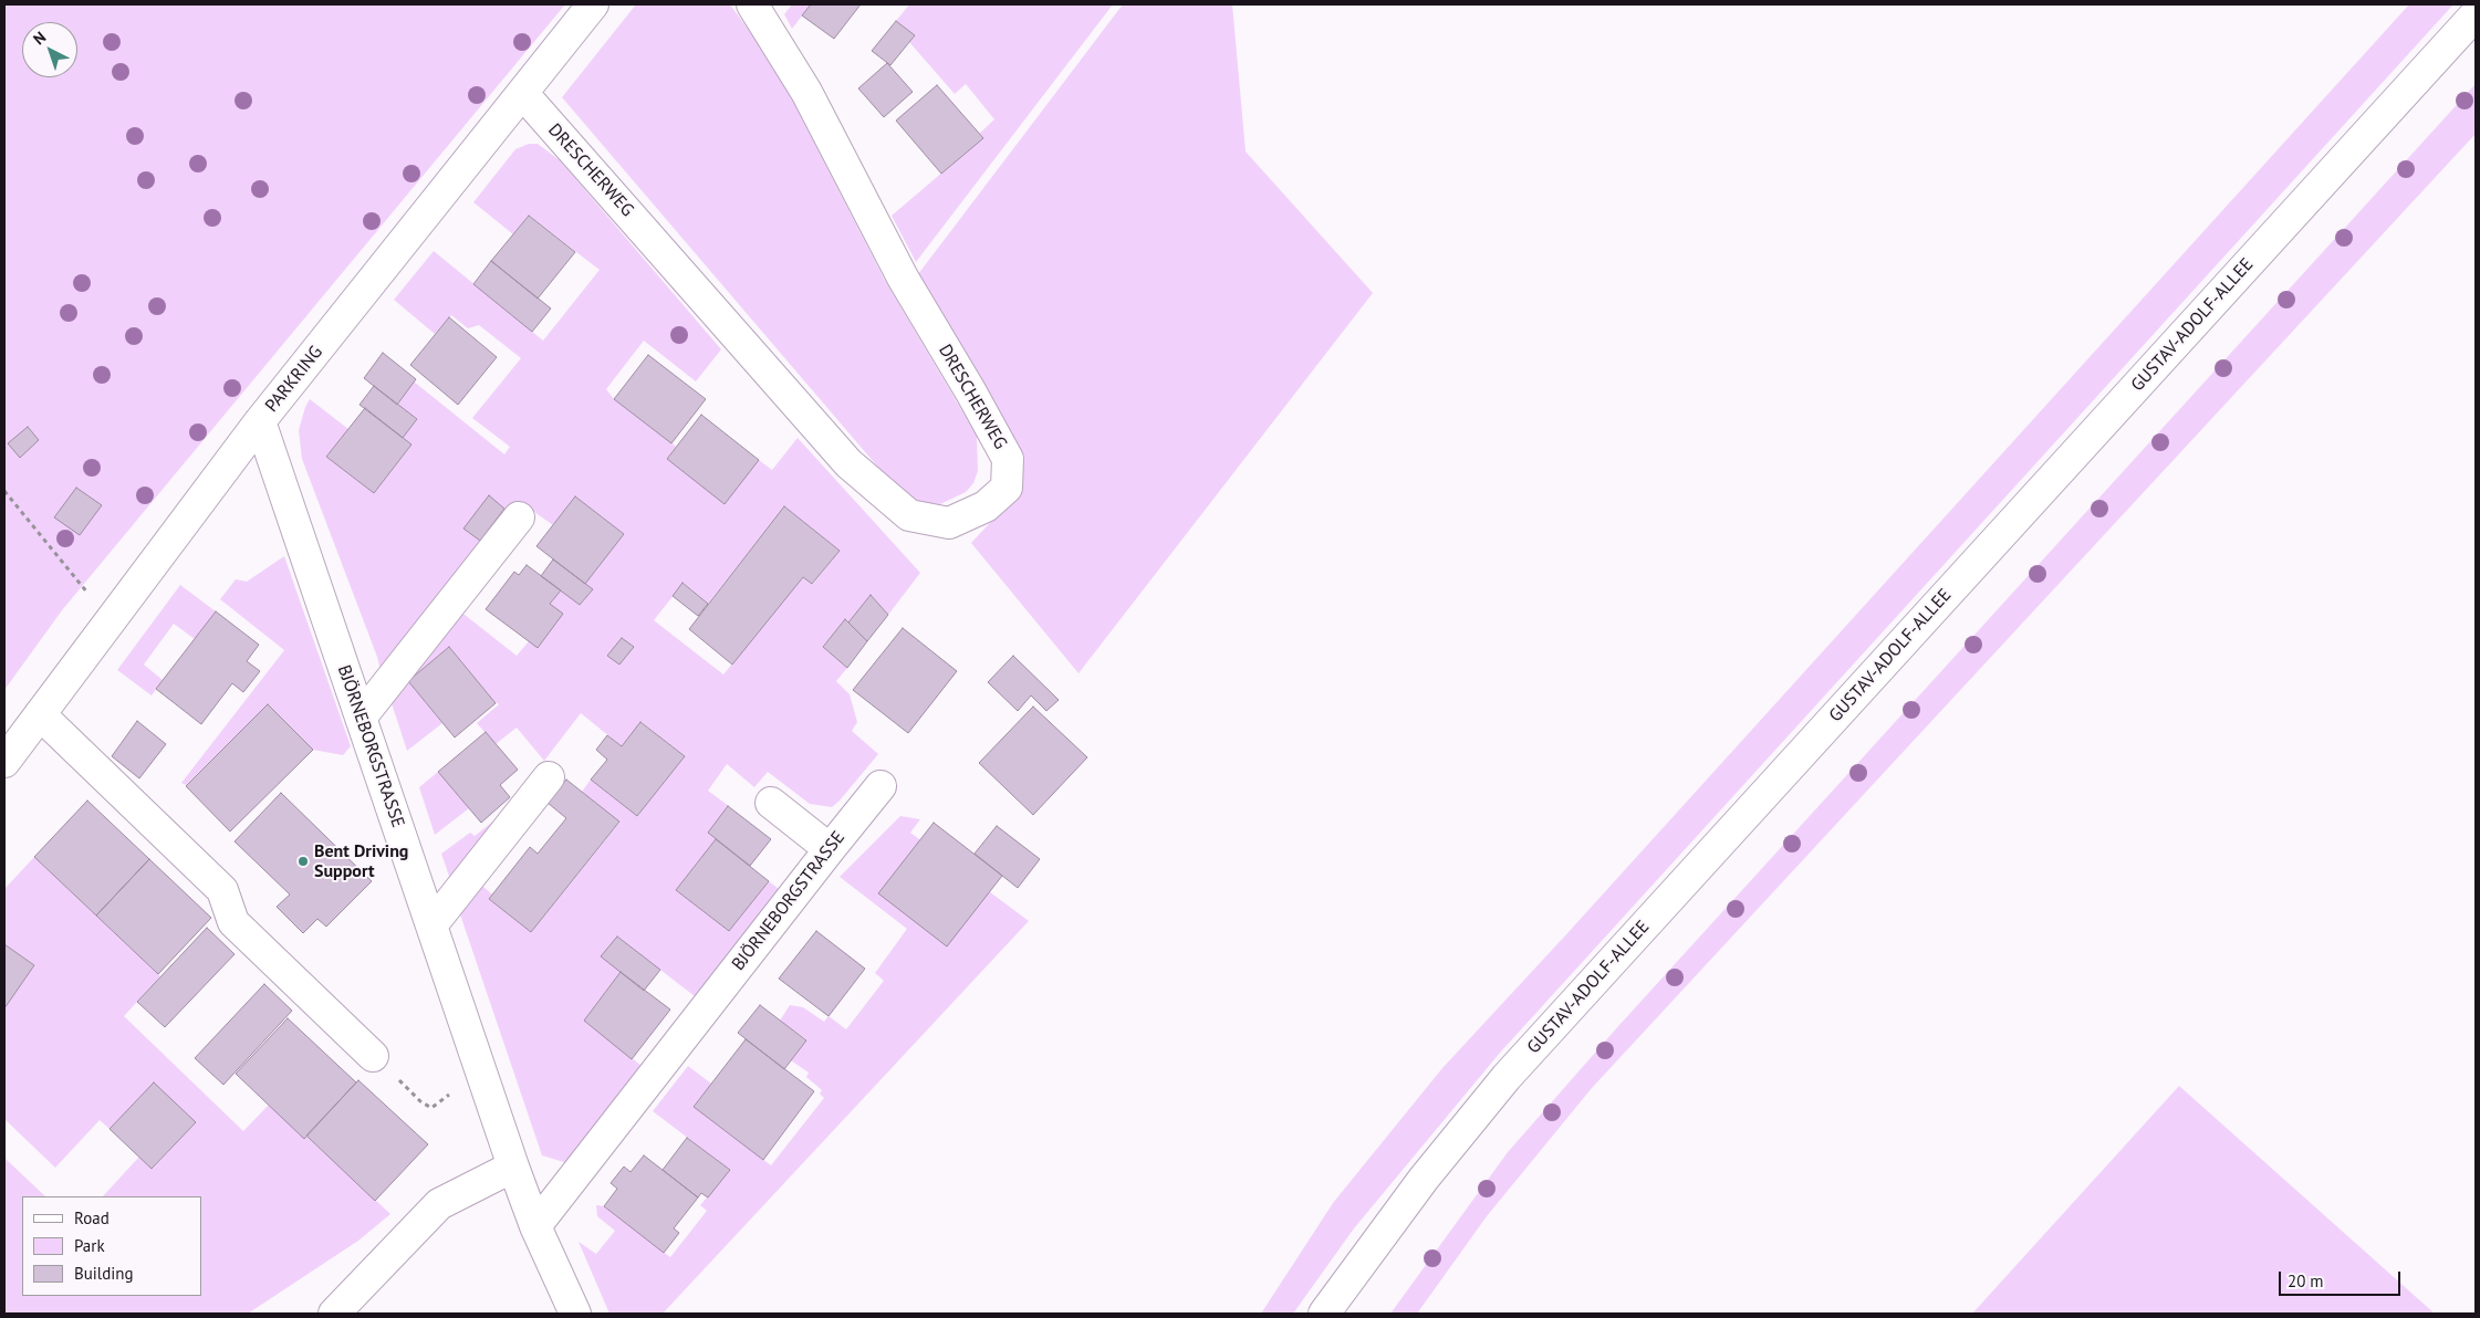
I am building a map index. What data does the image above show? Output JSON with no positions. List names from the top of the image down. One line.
{"streets":{"street":["DRESCHERWEG","GUSTAV-ADOLF-ALLEE","PARKRING","BJÖRNEBORGSTRASSE"]},"crossings":[["DRESCHERWEG","PARKRING"],["PARKRING","BJÖRNEBORGSTRASSE"]],"places":["Bent Driving Support"],"legend":["Road","Park","Building"],"scale_bar":"20 m","north":"top left"}
